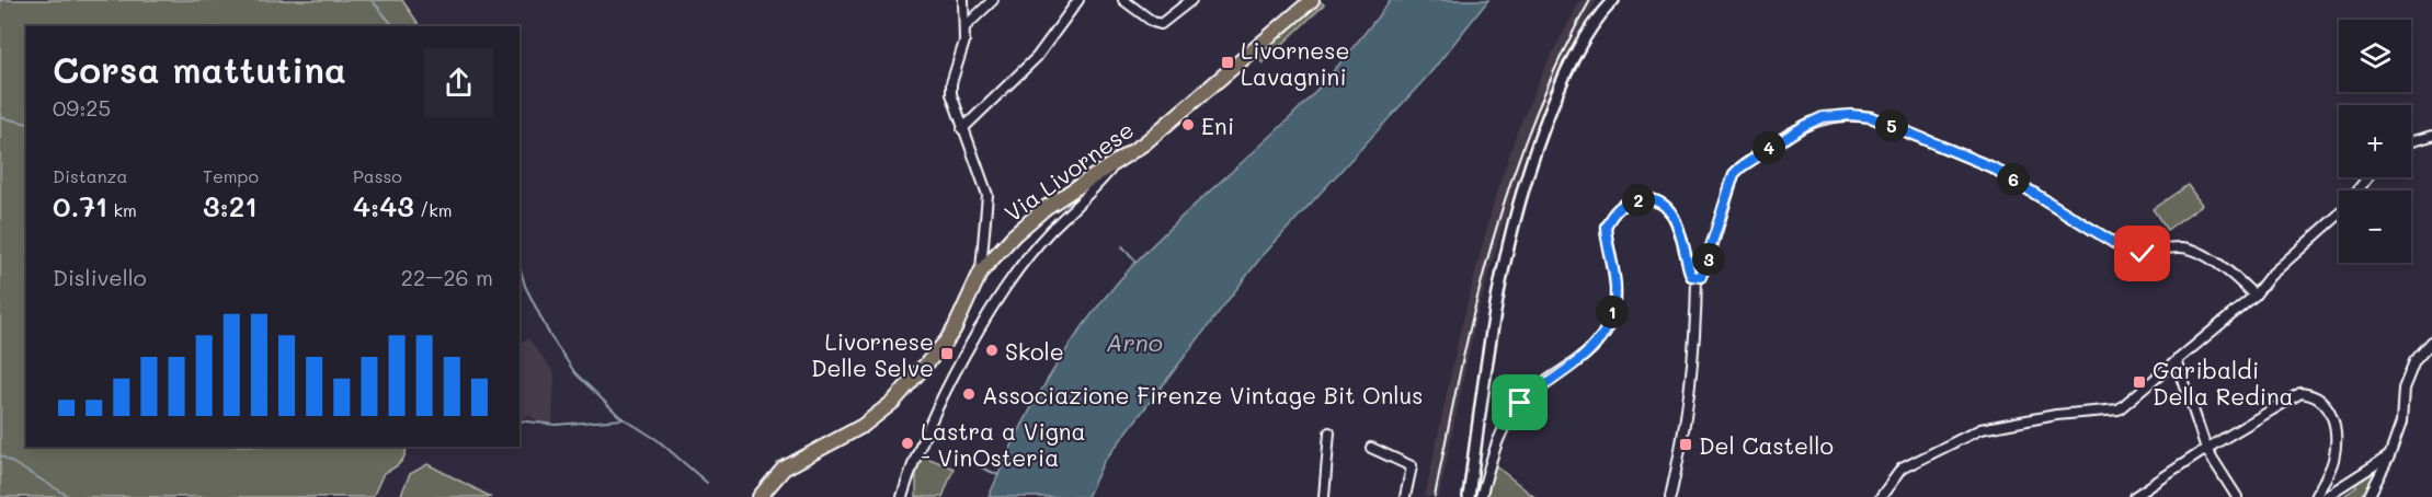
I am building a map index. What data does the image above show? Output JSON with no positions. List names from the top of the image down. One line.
{"streets":{"main road":["Via Livornese"]},"water":["Arno"],"places":{"transit":["Livornese Lavagnini","Livornese Delle Selve","Garibaldi Della Redina","Del Castello"],"other":["Eni","Skole","Associazione Firenze Vintage Bit Onlus","Lastra a Vigna - VinOsteria"]},"page":{"map_buttons":["+","−"],"heading":["Corsa mattutina","09:25"],"pins":["5","4","6","2","3","1"],"stats":[["Distanza","0.71 km"],["Tempo","3:21"],["Passo","4:43 /km"]],"chart":["Dislivello","22–26 m"]}}
